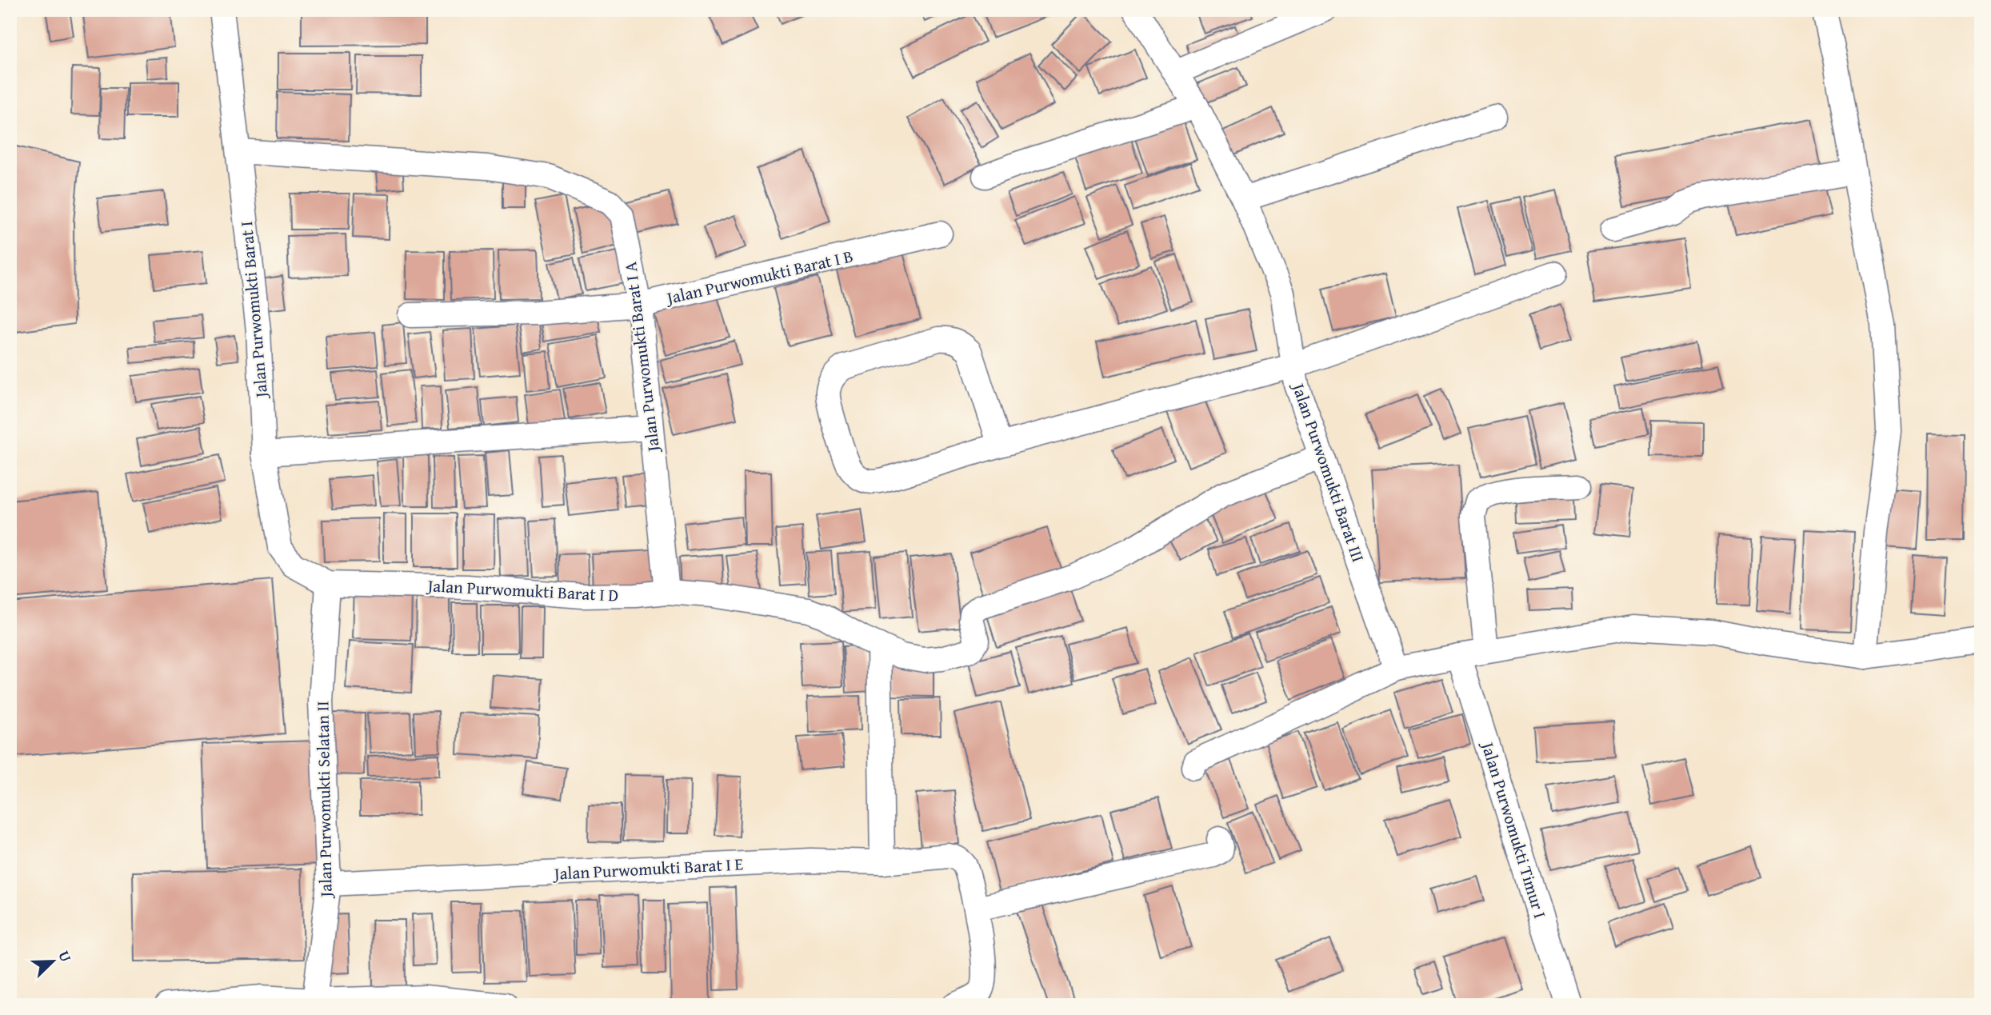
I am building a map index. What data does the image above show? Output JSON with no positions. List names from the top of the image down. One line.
{"streets":{"street":["Jalan Purwomukti Barat I B","Jalan Purwomukti Barat I","Jalan Purwomukti Barat I A","Jalan Purwomukti Barat III","Jalan Purwomukti Barat I D","Jalan Purwomukti Selatan II","Jalan Purwomukti Timur I","Jalan Purwomukti Barat I E"]},"crossings":[["Jalan Purwomukti Barat I B","Jalan Purwomukti Barat I A"],["Jalan Purwomukti Barat I","Jalan Purwomukti Barat I A"],["Jalan Purwomukti Barat I","Jalan Purwomukti Barat I D"],["Jalan Purwomukti Barat I","Jalan Purwomukti Selatan II"],["Jalan Purwomukti Barat I A","Jalan Purwomukti Barat I D"],["Jalan Purwomukti Barat III","Jalan Purwomukti Barat I D"],["Jalan Purwomukti Barat I D","Jalan Purwomukti Selatan II"],["Jalan Purwomukti Selatan II","Jalan Purwomukti Barat I E"]],"north":"top right"}
